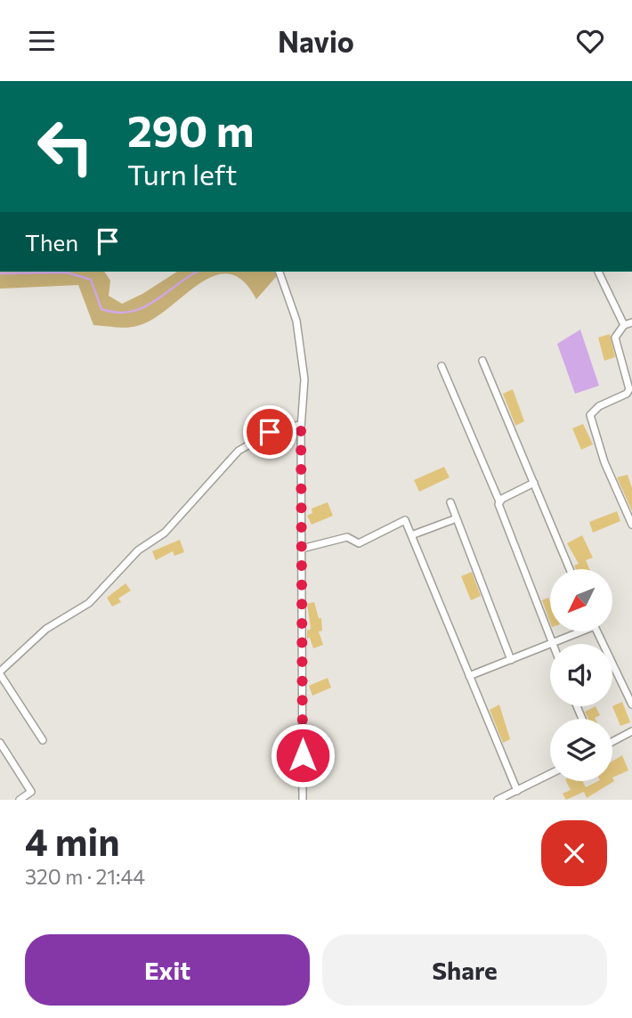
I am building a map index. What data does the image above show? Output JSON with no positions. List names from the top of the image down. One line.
{"north":"bottom left","page":{"header":"Navio","turn":["290 m","Turn left"],"then":"Then","heading":["4 min","320 m · 21:44"],"buttons":["Exit","Share"]}}
